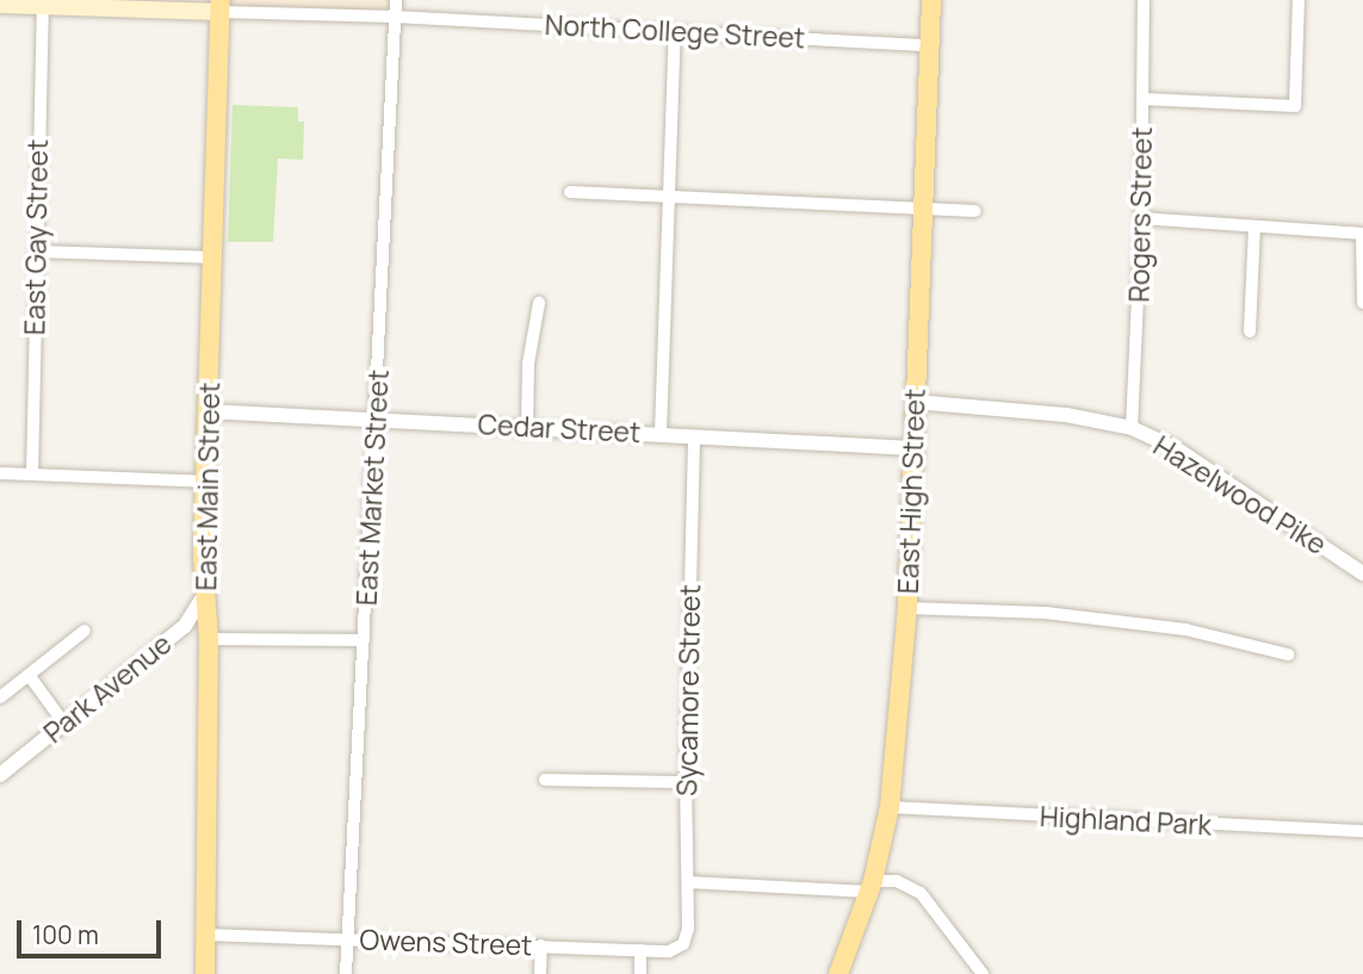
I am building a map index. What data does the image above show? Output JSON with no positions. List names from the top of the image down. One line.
{"streets":{"main road":["East Main Street","East High Street"],"street":["North College Street","Rogers Street","East Gay Street","Cedar Street","East Market Street","Hazelwood Pike","Park Avenue","Sycamore Street","Highland Park","Owens Street"]},"crossings":[["North College Street","East Main Street"],["North College Street","East Market Street"],["North College Street","East High Street"],["Rogers Street","Hazelwood Pike"],["Cedar Street","East Main Street"],["Cedar Street","East Market Street"],["Cedar Street","East High Street"],["Cedar Street","Sycamore Street"],["East Main Street","Park Avenue"],["East Main Street","Owens Street"],["East Market Street","Owens Street"],["East High Street","Hazelwood Pike"],["East High Street","Highland Park"],["Sycamore Street","Owens Street"]],"scale_bar":"100 m"}
